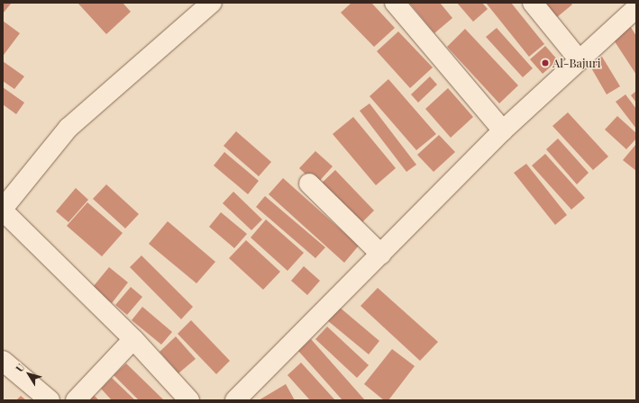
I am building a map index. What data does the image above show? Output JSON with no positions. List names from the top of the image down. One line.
{"places":["Al-Bajuri"],"north":"top left"}
